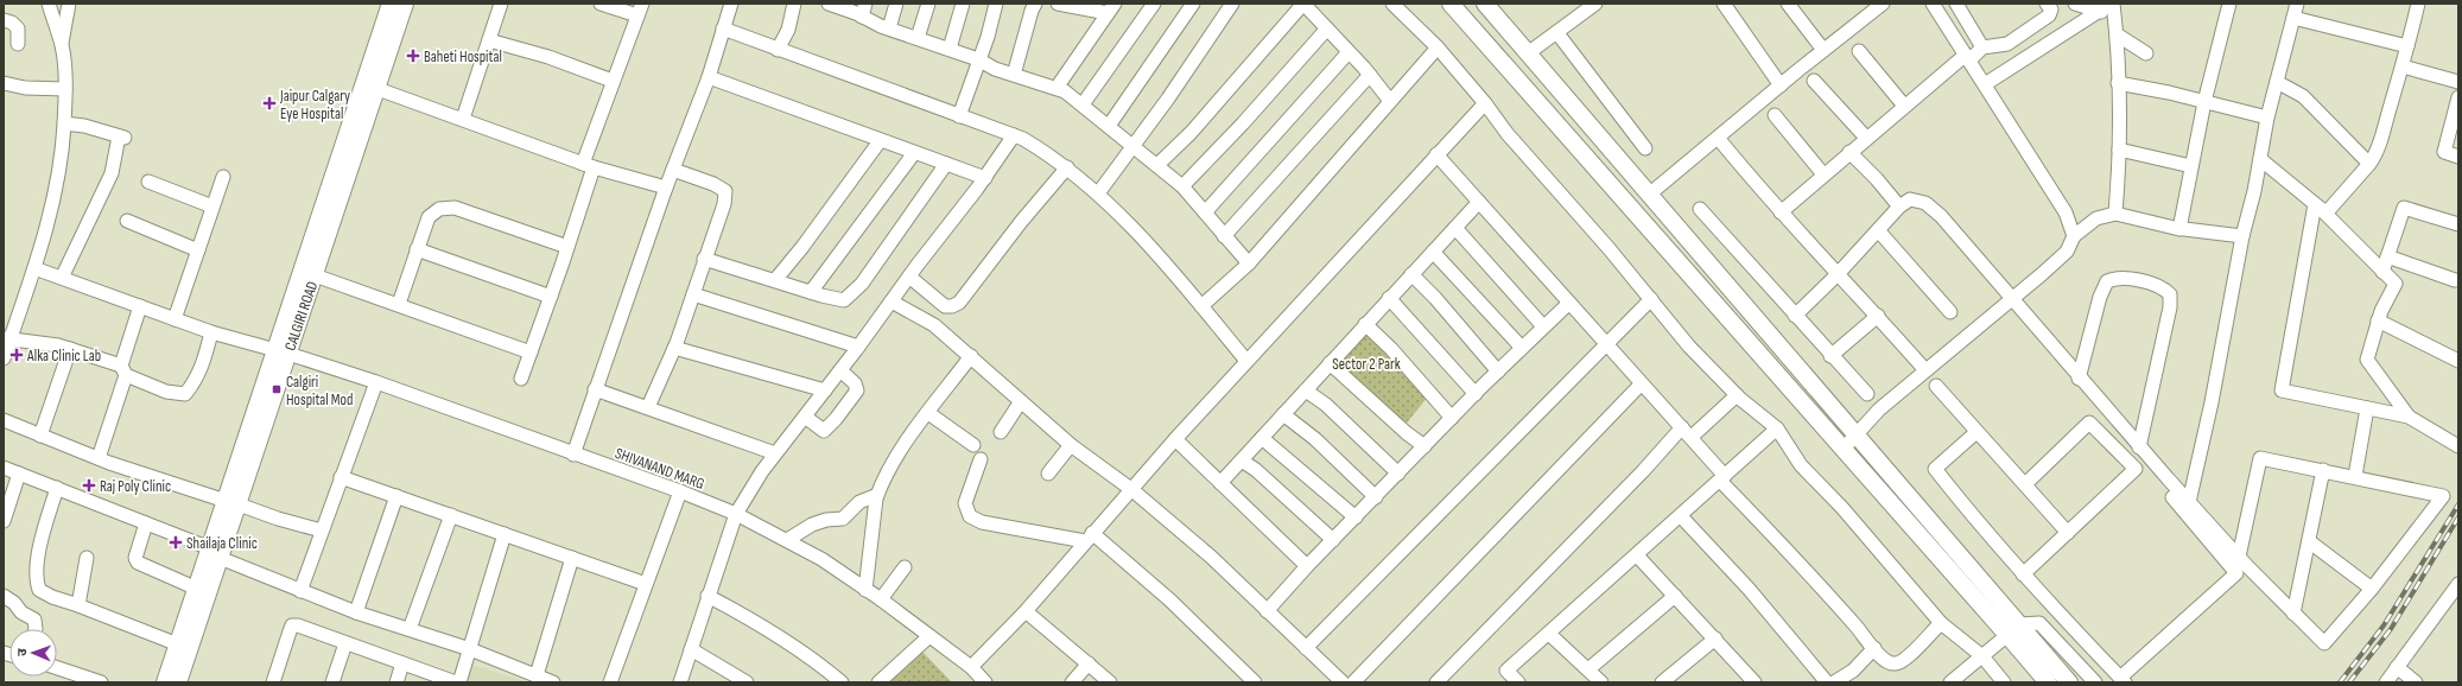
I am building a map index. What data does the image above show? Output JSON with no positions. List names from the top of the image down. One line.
{"streets":{"main road":["CALGIRI ROAD"],"street":["SHIVANAND MARG"]},"crossings":[["CALGIRI ROAD","SHIVANAND MARG"]],"parks":["Sector 2 Park"],"places":{"health":["Baheti Hospital","Jaipur Calgary Eye Hospital","Alka Clinic Lab","Raj Poly Clinic","Shailaja Clinic"],"transit":["Calgiri Hospital Mod"]},"north":"left"}
